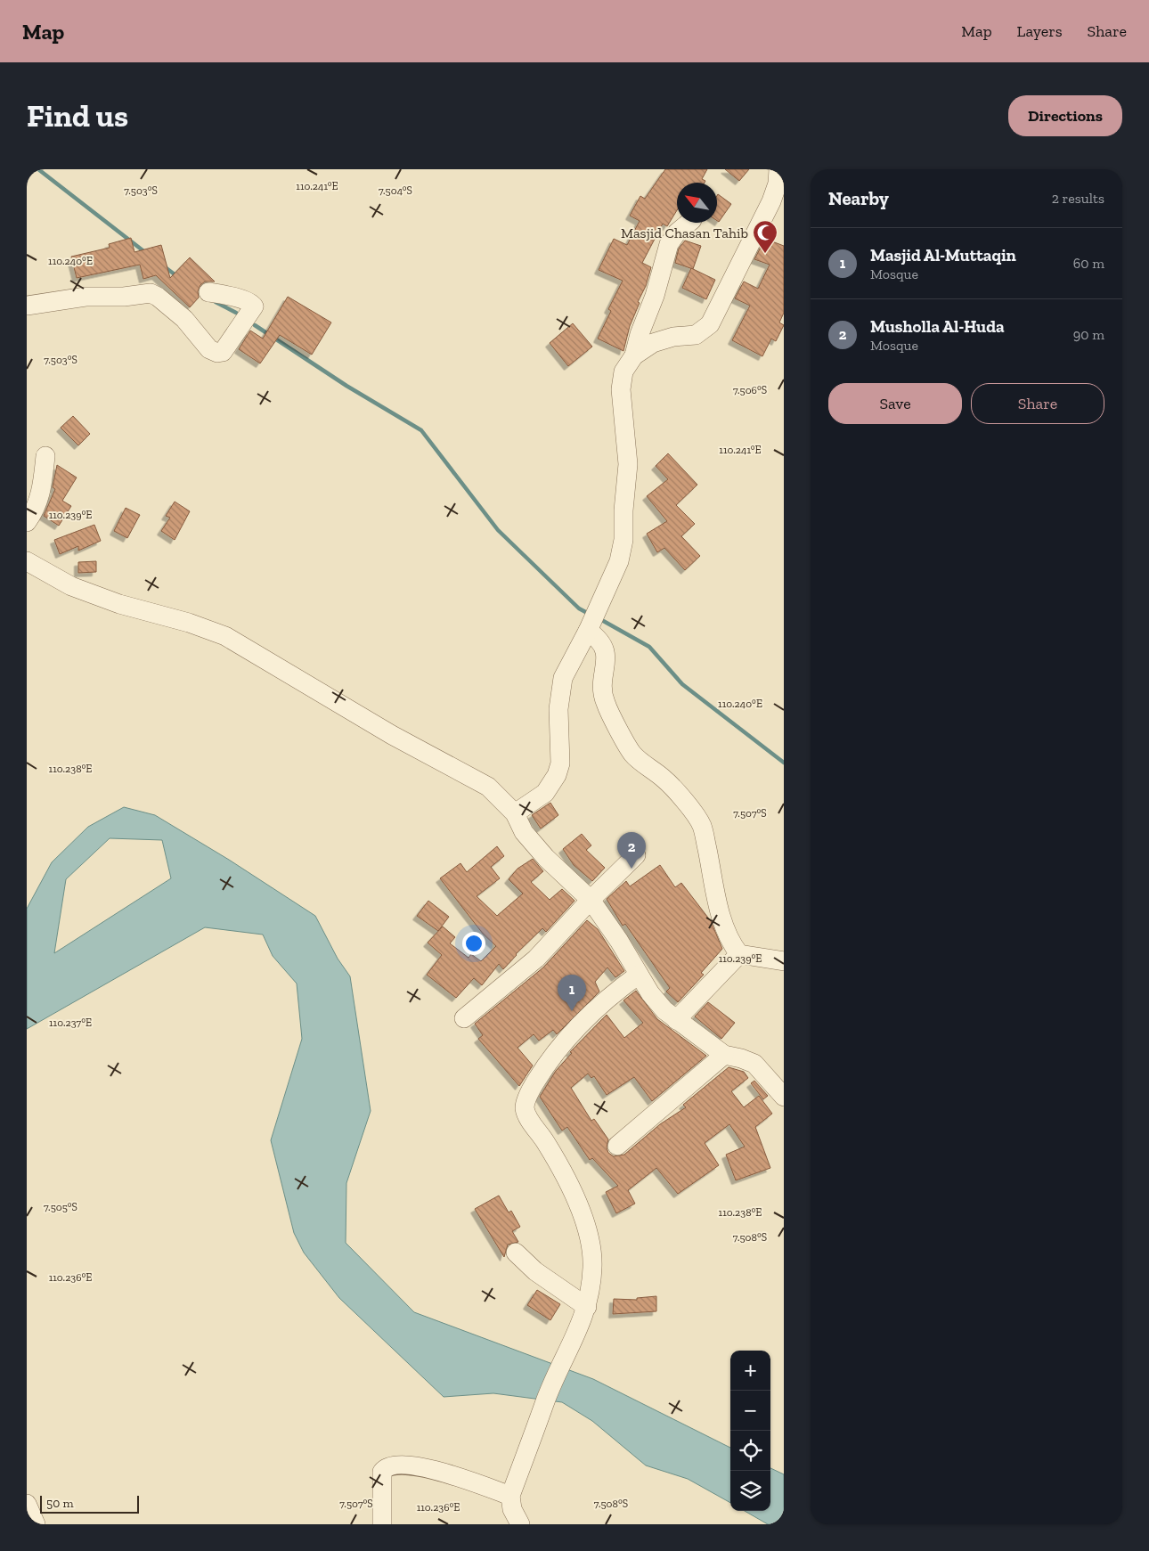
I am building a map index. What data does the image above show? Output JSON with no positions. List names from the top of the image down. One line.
{"places":{"mosque":["Masjid Chasan Tahib"]},"scale_bar":"50 m","north":"top left","page":{"header":"Map","nav":["Map","Layers","Share"],"buttons":["Directions",["Save","Share"]],"title":"Find us","heading":["Nearby","2 results"],"list":[{"mark":"1","name":"Masjid Al-Muttaqin","note":"Mosque","value":"60 m"},{"mark":"2","name":"Musholla Al-Huda","note":"Mosque","value":"90 m"}],"pins":["2","1"],"map_buttons":["+","−"],"scale":"50 m"},"coordinates":["110.241°E","7.503°S","7.504°S","110.240°E","7.506°S","110.239°E","110.238°E","7.507°S","110.237°E","7.505°S","7.508°S","110.236°E"]}
